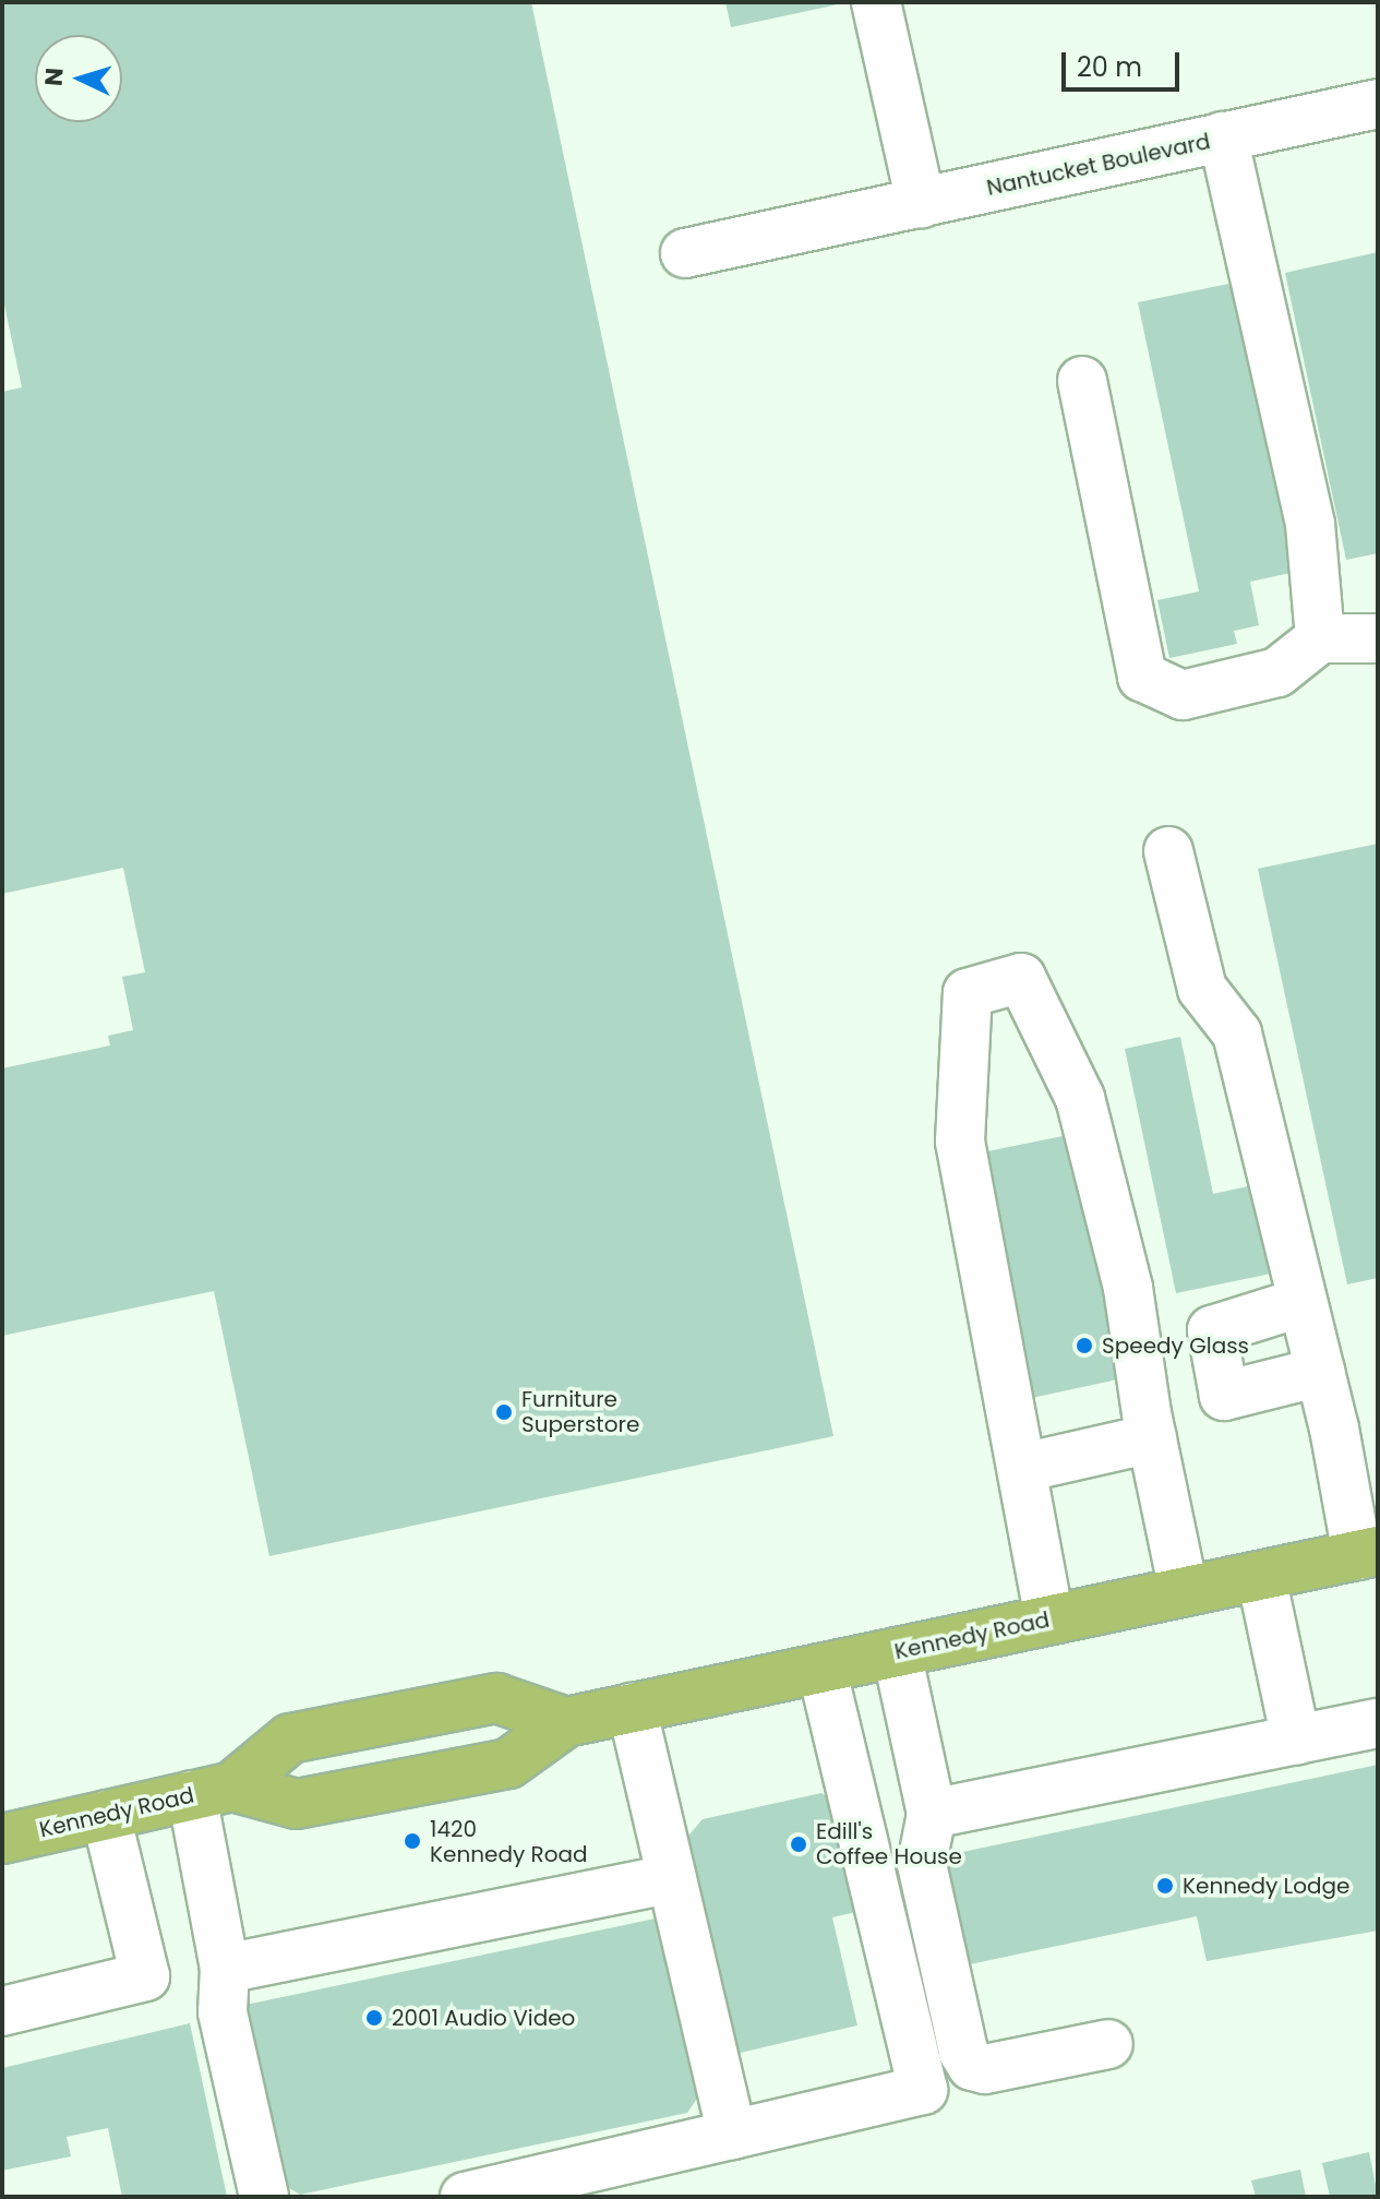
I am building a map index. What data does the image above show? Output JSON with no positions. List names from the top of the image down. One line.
{"streets":{"main road":["Kennedy Road"],"street":["Nantucket Boulevard"]},"places":["Speedy Glass","Furniture Superstore","1420 Kennedy Road","Edill's Coffee House","Kennedy Lodge","2001 Audio Video"],"scale_bar":"20 m","north":"left"}
